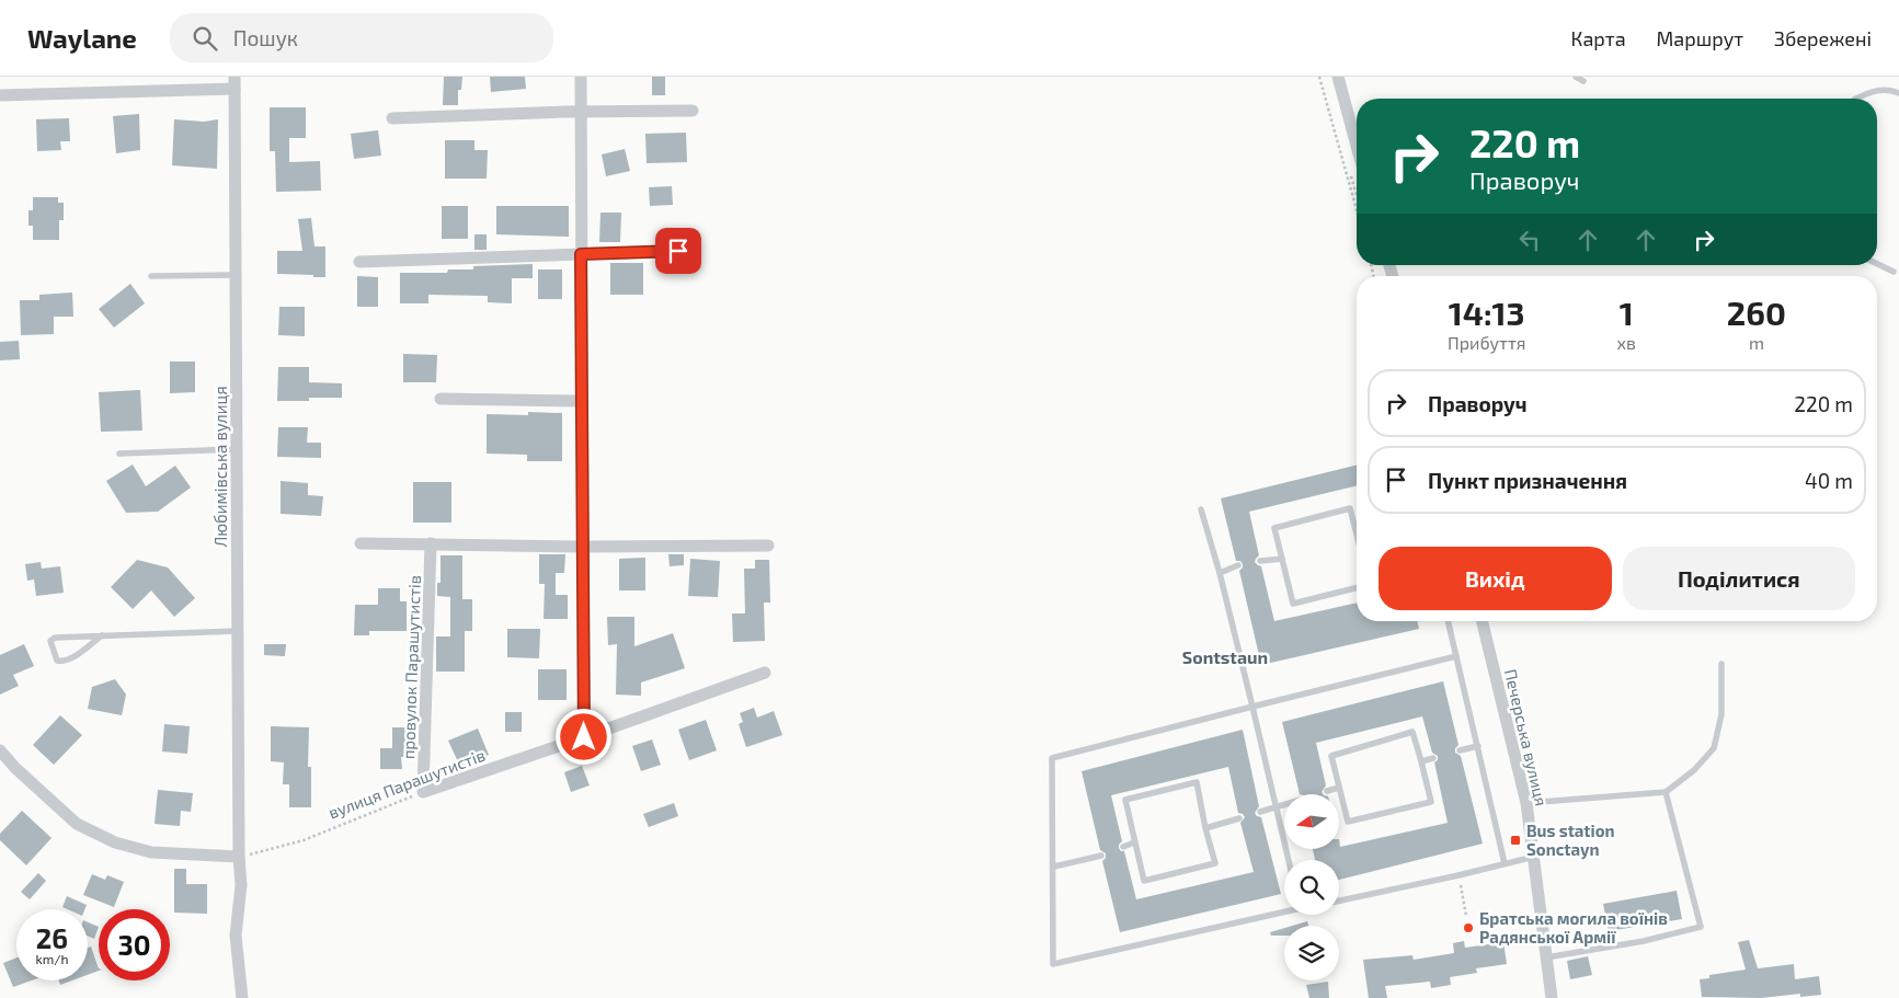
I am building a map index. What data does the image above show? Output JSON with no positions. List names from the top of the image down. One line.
{"streets":{"street":["Любимівська вулиця","провулок Парашутистів","Печерська вулиця","вулиця Парашутистів"]},"crossings":[["Любимівська вулиця","вулиця Парашутистів"],["провулок Парашутистів","вулиця Парашутистів"]],"districts":["Sontstaun"],"places":{"transit":["Bus station Sonctayn"],"other":["Братська могила воїнів Радянської Армії"]},"north":"left","page":{"header":"Waylane","search":"Пошук","nav":["Карта","Маршрут","Збережені"],"turn":["220 m","Праворуч"],"eta":["14:13","Прибуття","1","хв","260","m"],"list":[{"name":"Праворуч","value":"220 m"},{"name":"Пункт призначення","value":"40 m"}],"buttons":["Вихід","Поділитися"],"speed":"26 km/h","limit":"30"}}
